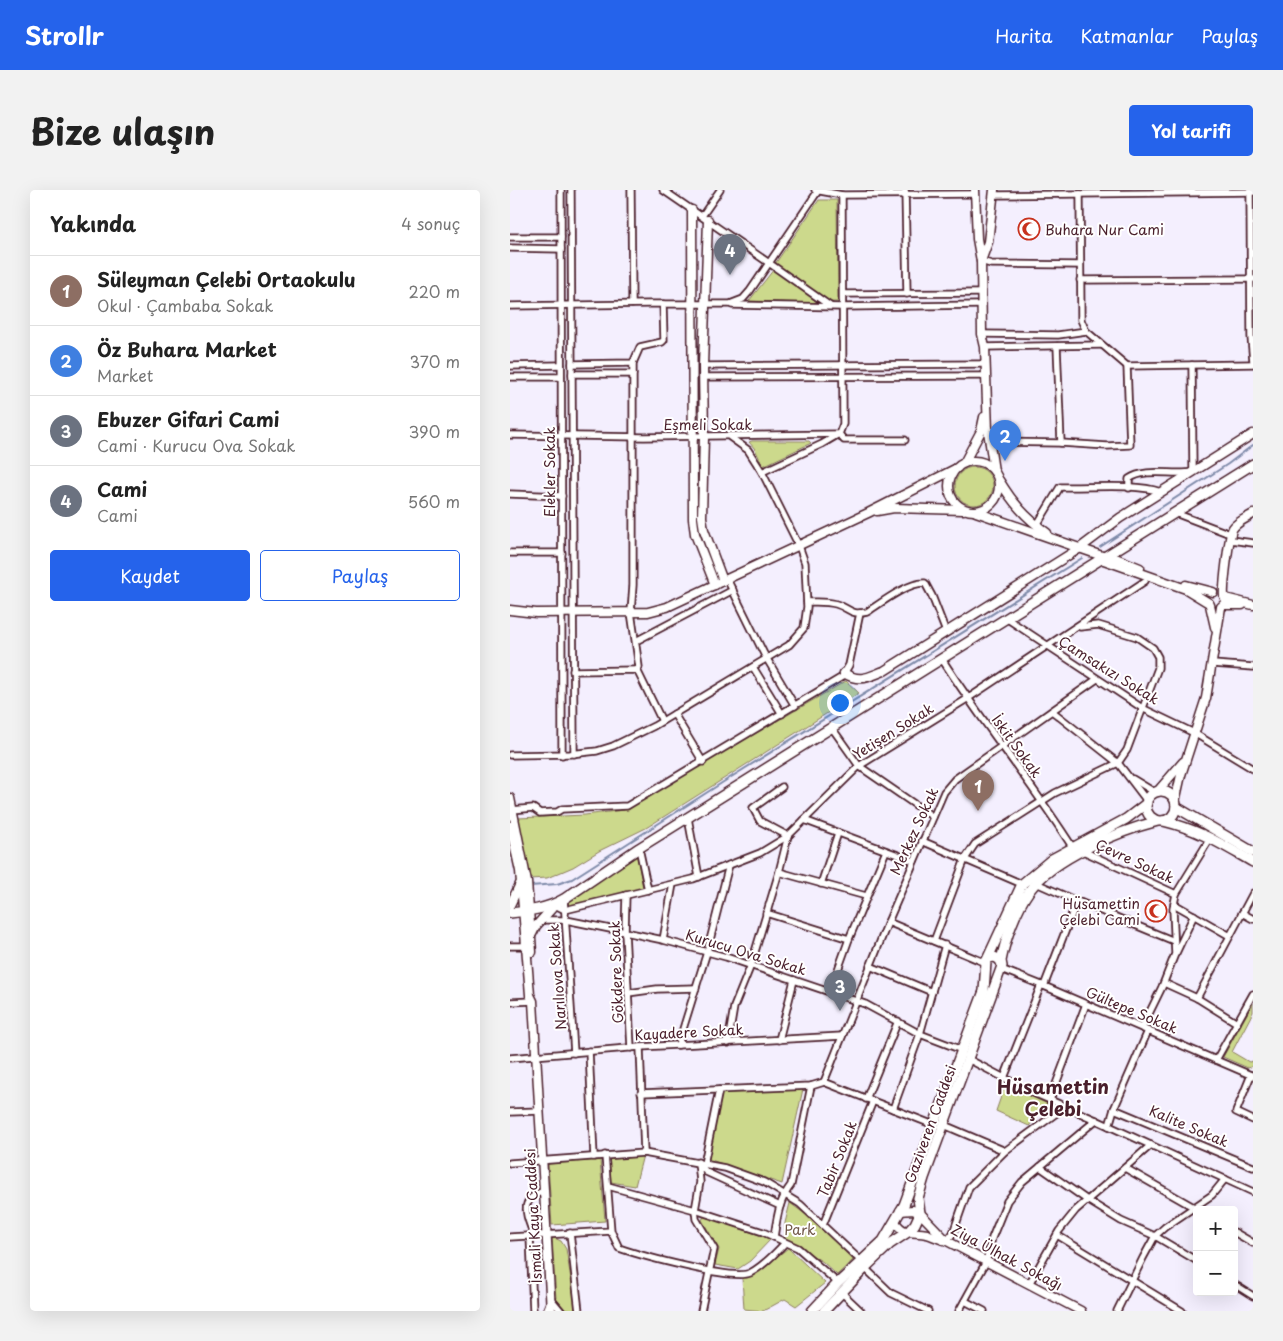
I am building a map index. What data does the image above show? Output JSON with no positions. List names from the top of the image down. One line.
{"streets":{"main road":["Gaziveren Caddesi"],"street":["Eşmeli Sokak","Elekler Sokak","Çamsakızı Sokak","Yetişen Sokak","İskit Sokak","Merkez Sokak","Çevre Sokak","Kurucu Ova Sokak","Gökdere Sokak","Narılıova Sokak","Gültepe Sokak","Kayadere Sokak","Kalite Sokak","Tabir Sokak","İsmali Kaya Caddesi","Ziya Ülhak Sokağı"]},"crossings":[["Eşmeli Sokak","Elekler Sokak"],["Çamsakızı Sokak","Yetişen Sokak"],["Çamsakızı Sokak","Merkez Sokak"],["Yetişen Sokak","İskit Sokak"],["Yetişen Sokak","Gökdere Sokak"],["Yetişen Sokak","Narılıova Sokak"],["İskit Sokak","Merkez Sokak"],["İskit Sokak","Gaziveren Caddesi"],["Merkez Sokak","Kurucu Ova Sokak"],["Merkez Sokak","Kayadere Sokak"],["Çevre Sokak","Gaziveren Caddesi"],["Kurucu Ova Sokak","Gökdere Sokak"],["Kurucu Ova Sokak","Narılıova Sokak"],["Kurucu Ova Sokak","Gaziveren Caddesi"],["Gökdere Sokak","Kayadere Sokak"],["Narılıova Sokak","Kayadere Sokak"],["Gültepe Sokak","Gaziveren Caddesi"],["Kayadere Sokak","İsmali Kaya Caddesi"],["Gaziveren Caddesi","Ziya Ülhak Sokağı"]],"districts":["Hüsamettin Çelebi"],"parks":["Park"],"places":{"mosque":["Buhara Nur Cami","Hüsamettin Çelebi Cami"]},"page":{"header":"Strollr","nav":["Harita","Katmanlar","Paylaş"],"title":"Bize ulaşın","buttons":["Yol tarifi",["Kaydet","Paylaş"]],"heading":["Yakında","4 sonuç"],"pins":["4","2","1","3"],"list":[{"mark":"1","name":"Süleyman Çelebi Ortaokulu","note":"Okul · Çambaba Sokak","value":"220 m"},{"mark":"2","name":"Öz Buhara Market","note":"Market","value":"370 m"},{"mark":"3","name":"Ebuzer Gifari Cami","note":"Cami · Kurucu Ova Sokak","value":"390 m"},{"mark":"4","name":"Cami","note":"Cami","value":"560 m"}],"map_buttons":["+","−"]}}
